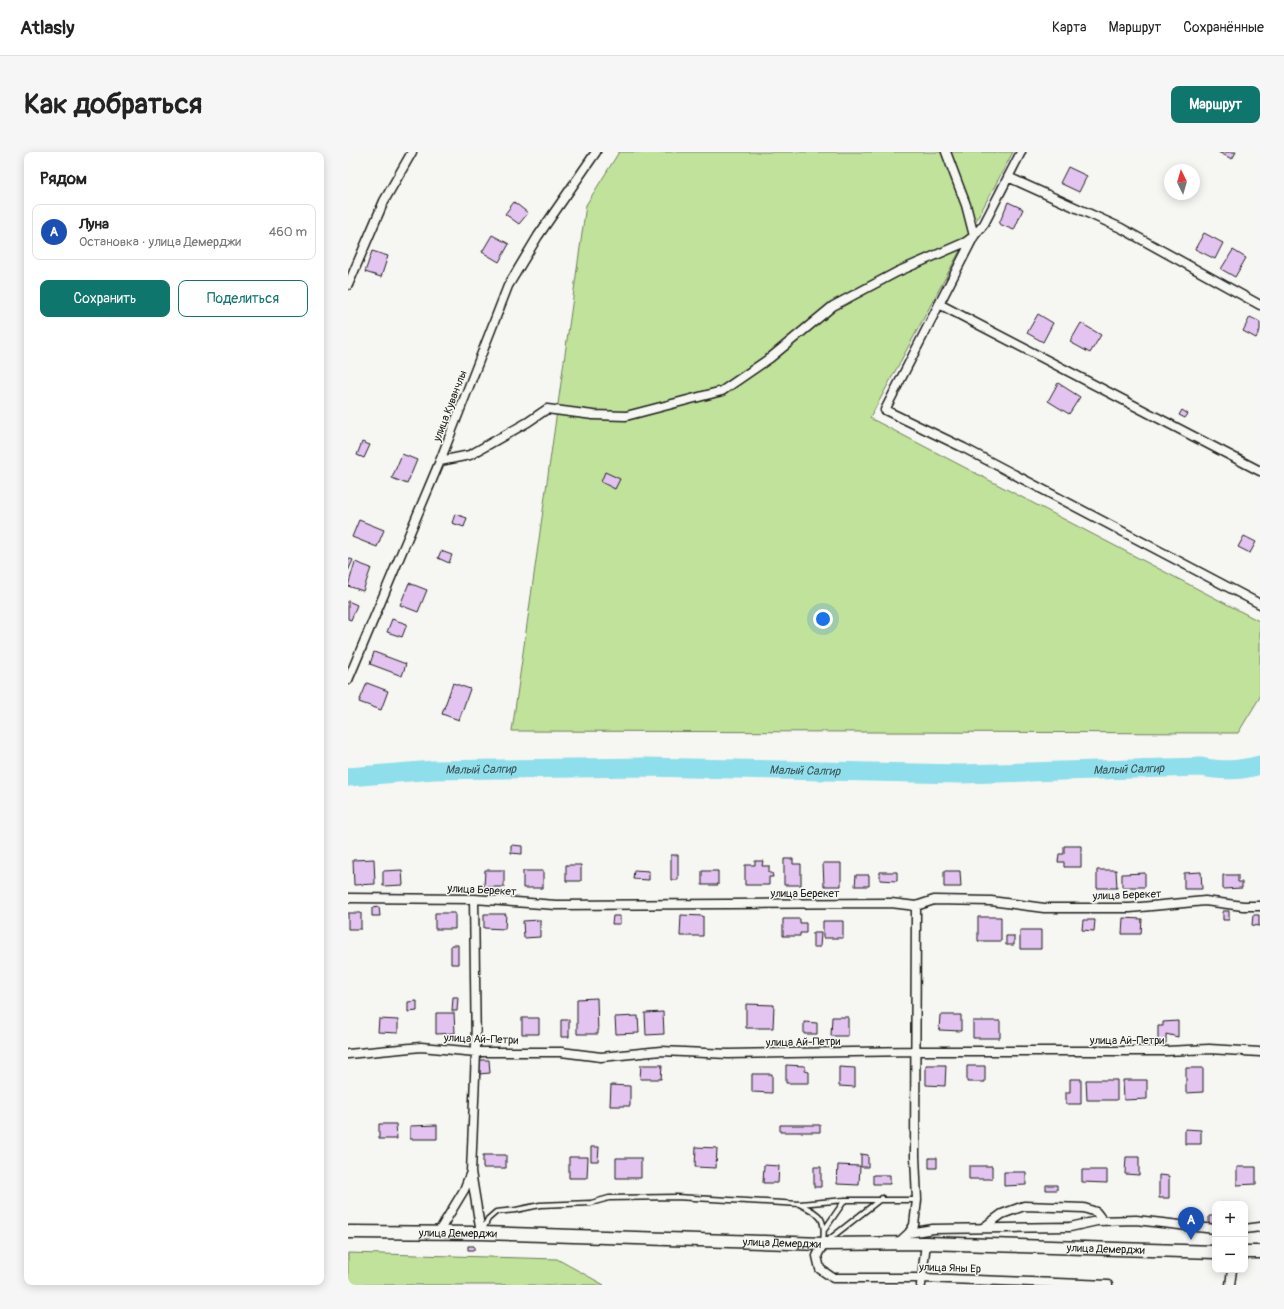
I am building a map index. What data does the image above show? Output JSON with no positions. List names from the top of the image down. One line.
{"streets":{"main road":["улица Демерджи"],"street":["улица Куванчлы","улица Берекет","улица Ай-Петри","улица Яны Ер"]},"crossings":[["улица Демерджи","улица Яны Ер"]],"water":["Малый Салгир"],"north":"top","page":{"header":"Atlasly","nav":["Карта","Маршрут","Сохранённые"],"buttons":["Маршрут",["Сохранить","Поделиться"]],"title":"Как добраться","heading":"Рядом","list":[{"mark":"A","name":"Луна","note":"Остановка · улица Демерджи","value":"460 m"}],"map_buttons":["+","−"],"pins":"A"}}
